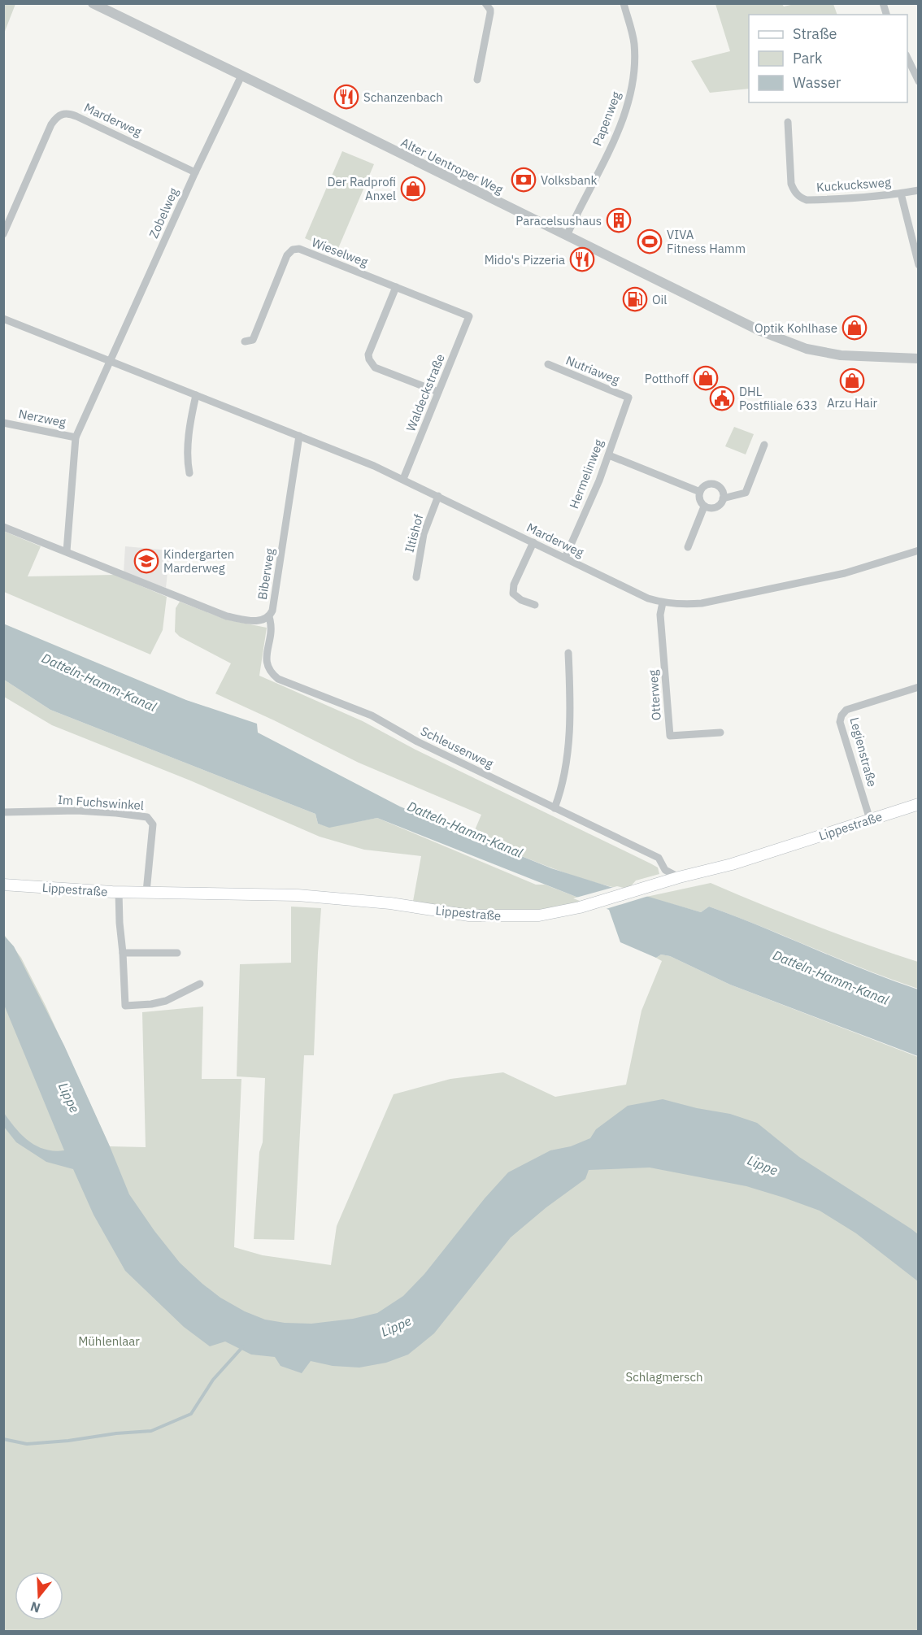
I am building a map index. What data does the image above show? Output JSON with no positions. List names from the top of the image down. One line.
{"streets":{"main road":["Lippestraße"],"street":["Papenweg","Marderweg","Alter Uentroper Weg","Kuckucksweg","Zobelweg","Wieselweg","Nutriaweg","Waldeckstraße","Nerzweg","Hermelinweg","Iltishof","Biberweg","Otterweg","Schleusenweg","Legienstraße","Im Fuchswinkel"]},"crossings":[["Papenweg","Alter Uentroper Weg"],["Marderweg","Zobelweg"],["Marderweg","Waldeckstraße"],["Marderweg","Hermelinweg"],["Marderweg","Iltishof"],["Marderweg","Biberweg"],["Marderweg","Otterweg"],["Alter Uentroper Weg","Zobelweg"],["Wieselweg","Waldeckstraße"],["Nutriaweg","Hermelinweg"],["Biberweg","Schleusenweg"],["Schleusenweg","Lippestraße"],["Legienstraße","Lippestraße"],["Im Fuchswinkel","Lippestraße"]],"water":["Datteln-Hamm-Kanal","Lippe"],"parks":["Mühlenlaar","Schlagmersch"],"places":{"restaurant":["Schanzenbach","Mido's Pizzeria"],"bank":["Volksbank"],"shop":["Der Radprofi Anxel","Optik Kohlhase","Potthoff","Arzu Hair"],"building":["Paracelsushaus"],"sports":["VIVA Fitness Hamm"],"fuel station":["Oil"],"public building":["DHL Postfiliale 633"],"school or university":["Kindergarten Marderweg"]},"legend":["Straße","Park","Wasser"],"north":"bottom"}
